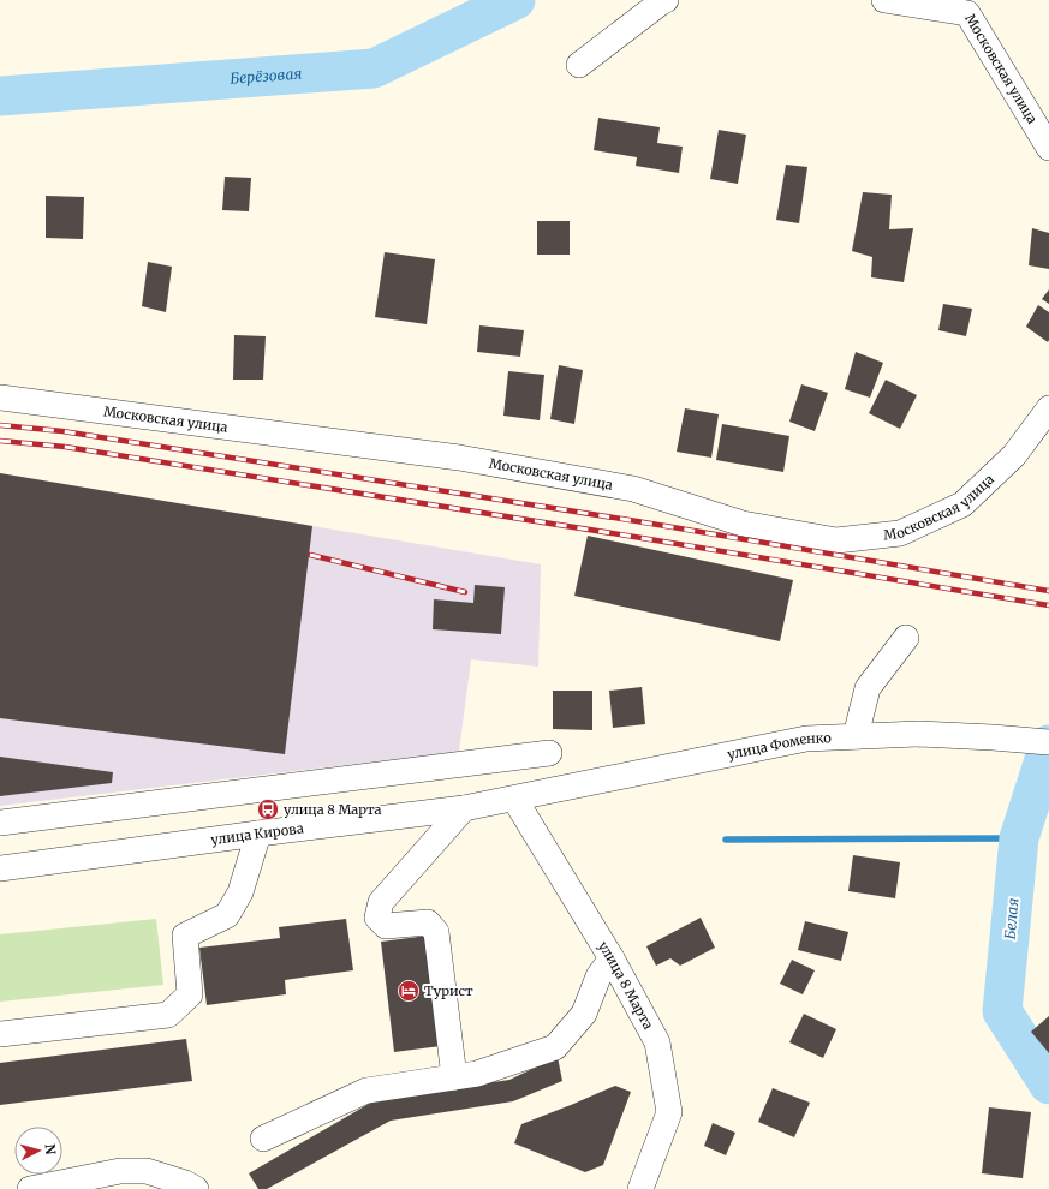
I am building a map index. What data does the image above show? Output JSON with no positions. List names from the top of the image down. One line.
{"streets":{"street":["Московская улица","улица Фоменко","улица Кирова","улица 8 Марта"]},"crossings":[["улица Фоменко","улица Кирова"],["улица Фоменко","улица 8 Марта"],["улица Кирова","улица 8 Марта"]],"water":["Берёзовая","Белая"],"places":{"bus stop":["улица 8 Марта"],"hotel":["Турист"]},"north":"right"}
